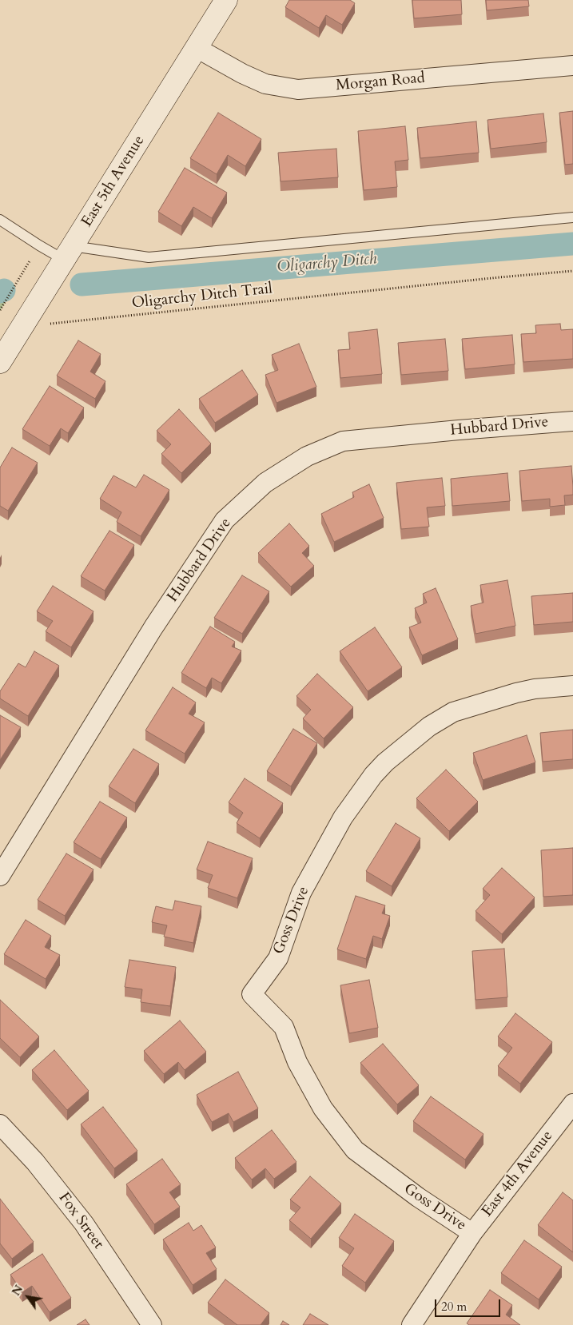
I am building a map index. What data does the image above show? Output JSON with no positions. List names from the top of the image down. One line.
{"streets":{"street":["Morgan Road","East 5th Avenue","Hubbard Drive","Goss Drive","East 4th Avenue","Fox Street"],"path":["Oligarchy Ditch Trail"]},"crossings":[["Morgan Road","East 5th Avenue"],["Goss Drive","East 4th Avenue"]],"water":["Oligarchy Ditch"],"scale_bar":"20 m","north":"top left"}
